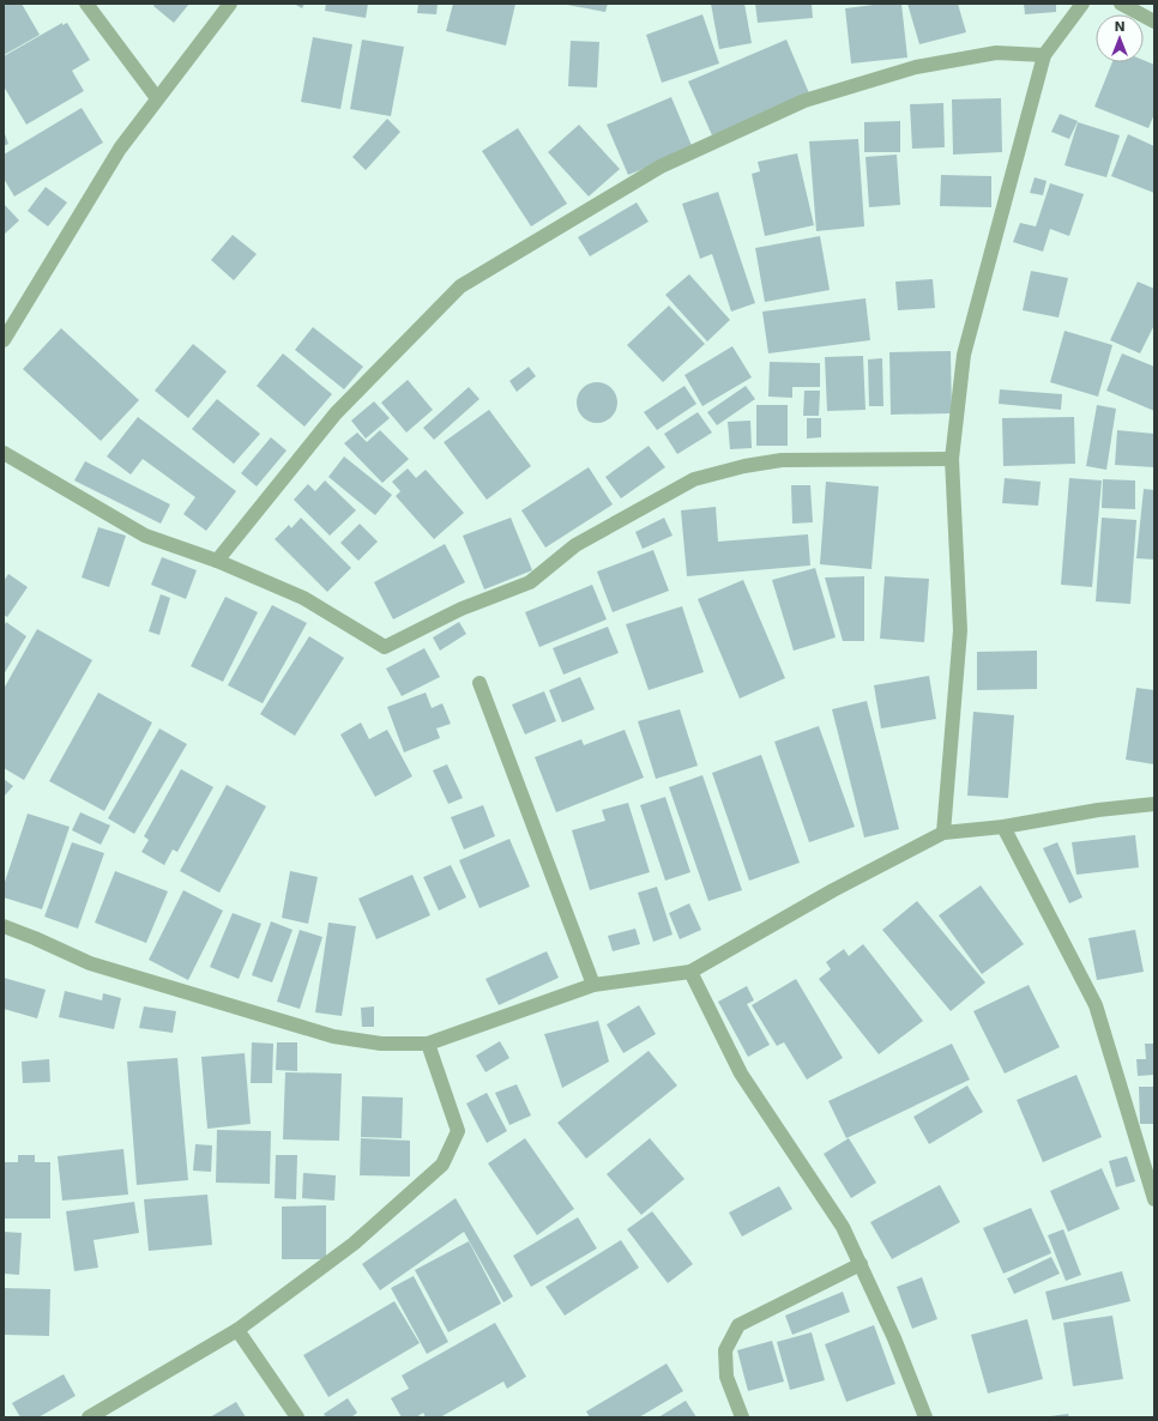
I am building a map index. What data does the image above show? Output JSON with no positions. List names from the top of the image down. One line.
{"north":"top"}
